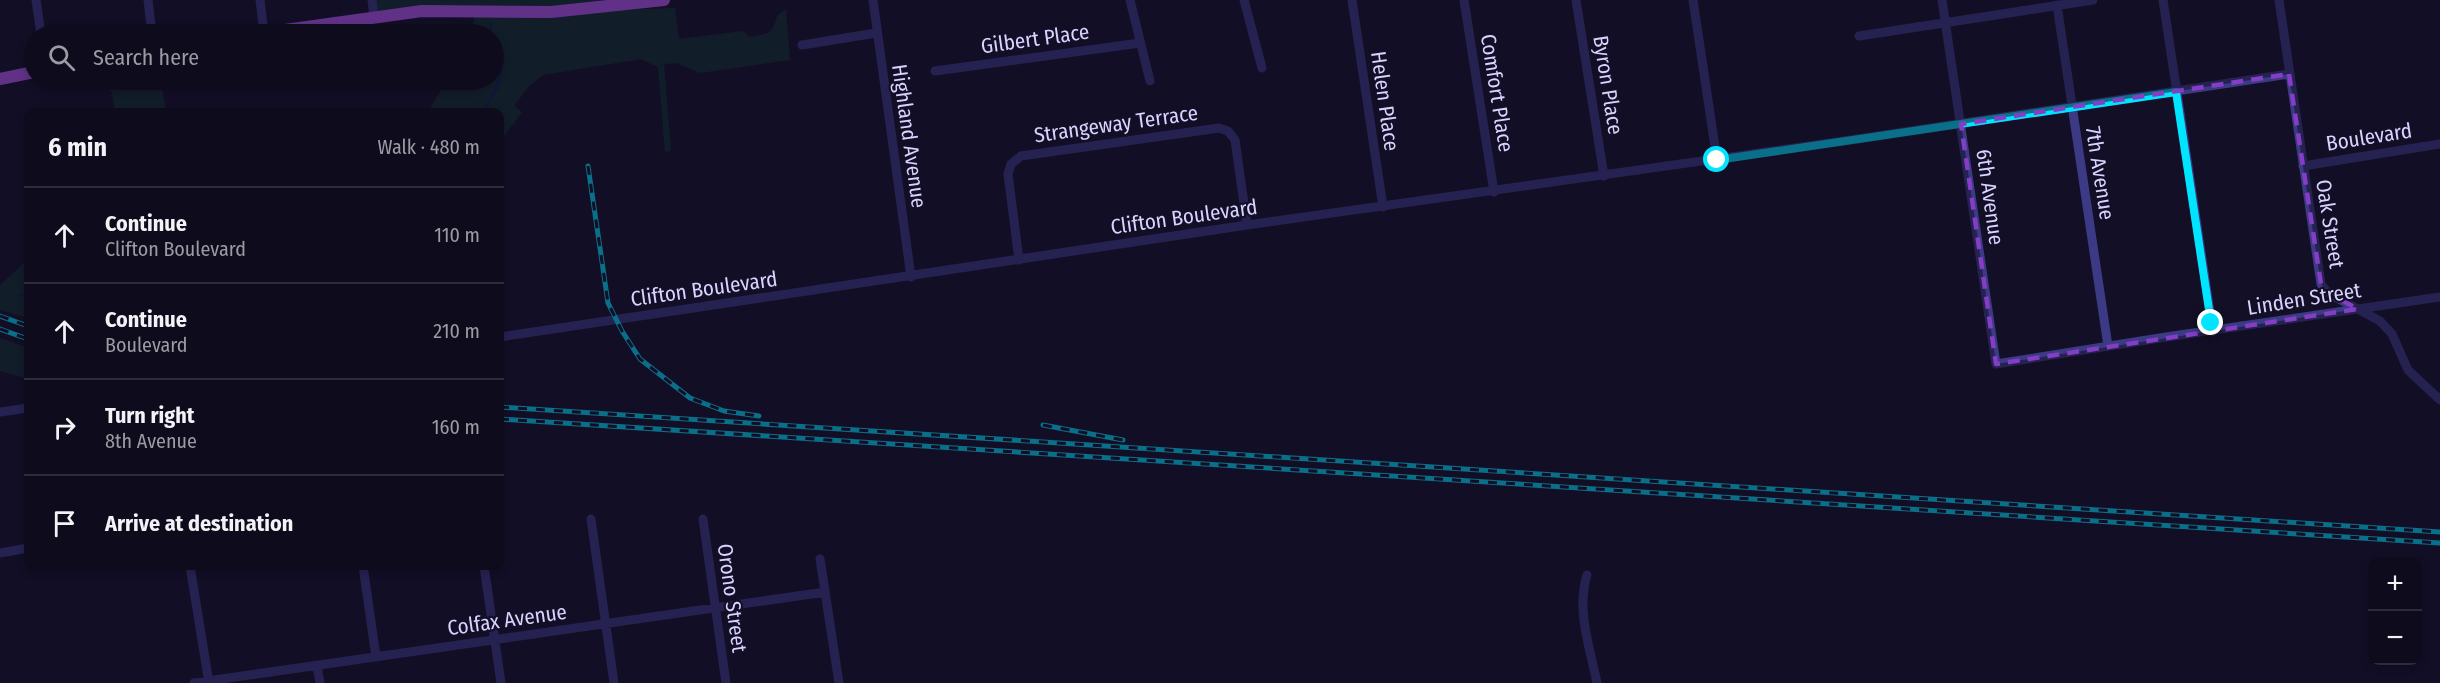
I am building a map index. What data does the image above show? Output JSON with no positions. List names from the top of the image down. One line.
{"streets":{"street":["Gilbert Place","Byron Place","Comfort Place","Helen Place","Strangeway Terrace","Highland Avenue","Boulevard","7th Avenue","6th Avenue","Clifton Boulevard","Oak Street","Linden Street","Orono Street","Colfax Avenue"]},"crossings":[["Byron Place","Clifton Boulevard"],["Comfort Place","Clifton Boulevard"],["Helen Place","Clifton Boulevard"],["Strangeway Terrace","Clifton Boulevard"],["Highland Avenue","Clifton Boulevard"],["Boulevard","Oak Street"],["7th Avenue","Linden Street"],["6th Avenue","Clifton Boulevard"],["6th Avenue","Linden Street"],["Oak Street","Linden Street"],["Orono Street","Colfax Avenue"]],"page":{"search":"Search here","heading":["6 min","Walk · 480 m"],"list":[["Continue","Clifton Boulevard","110 m"],["Continue","Boulevard","210 m"],["Turn right","8th Avenue","160 m"],"Arrive at destination"],"map_buttons":["+","−"]}}
